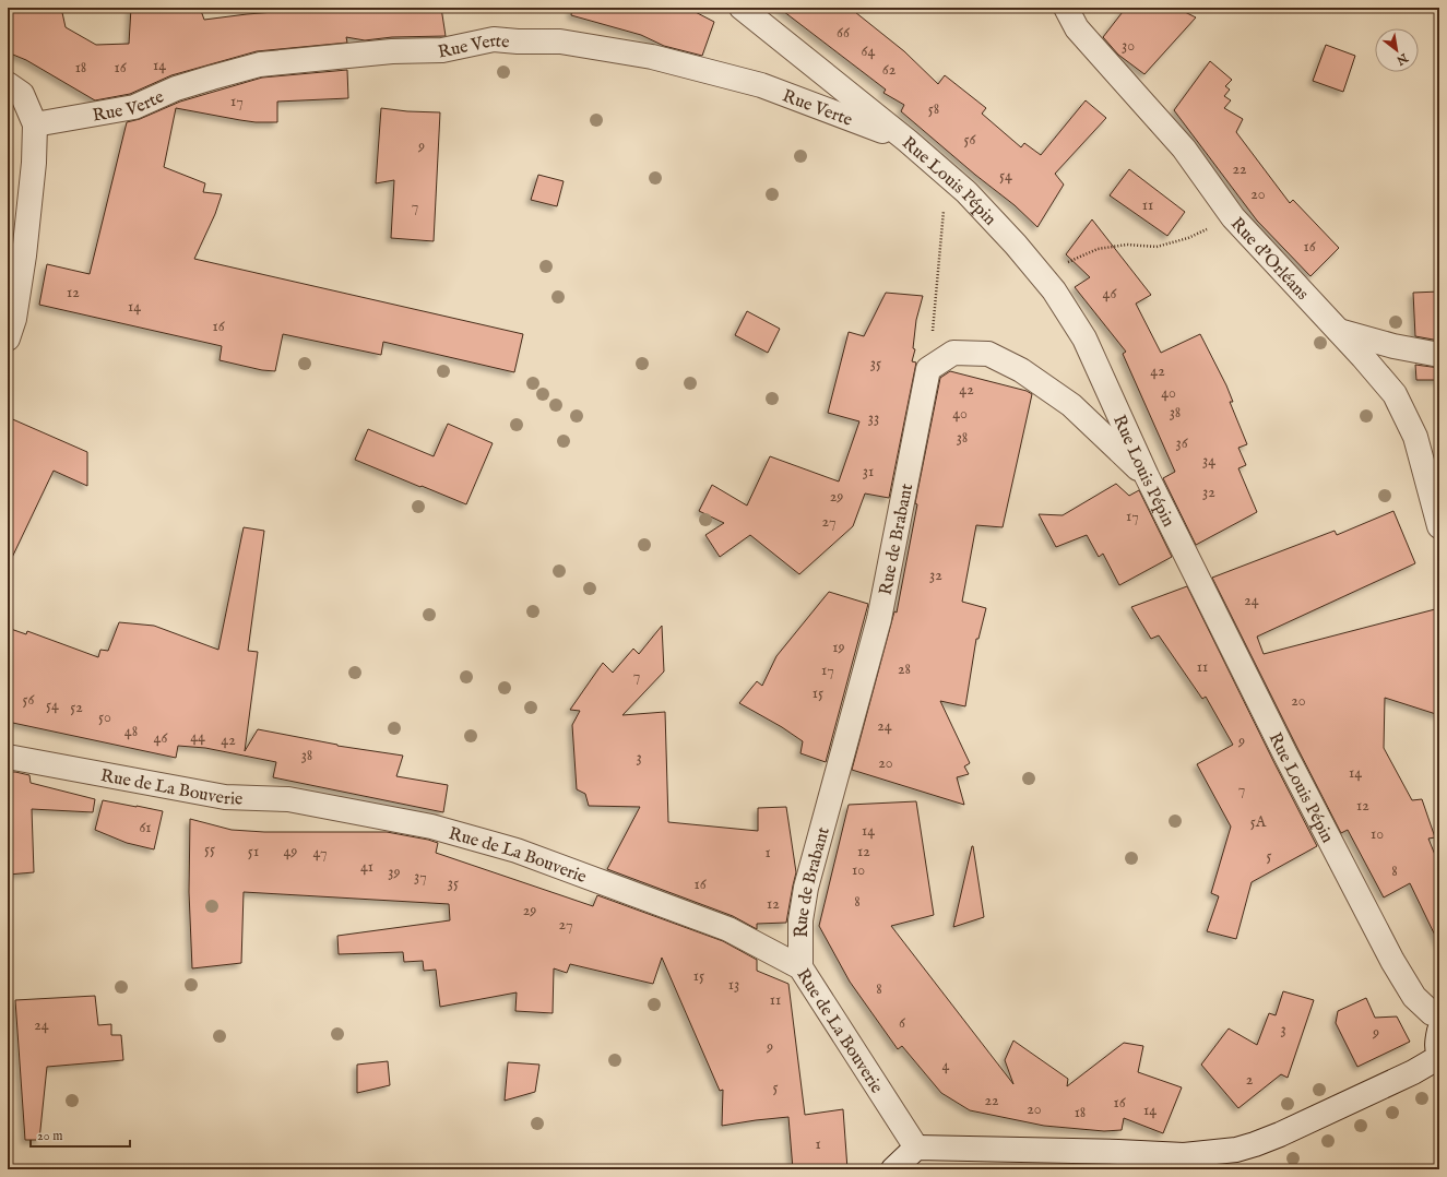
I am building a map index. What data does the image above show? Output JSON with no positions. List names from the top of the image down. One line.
{"streets":{"street":["Rue Verte","Rue Louis Pépin","Rue d'Orléans","Rue de Brabant","Rue de La Bouverie"]},"crossings":[["Rue Verte","Rue Louis Pépin"],["Rue Louis Pépin","Rue de Brabant"],["Rue de Brabant","Rue de La Bouverie"]],"house_numbers":["66","30","64","14","18","16","62","17","58","56","9","22","54","20","11","7","16","12","46","14","16","35","42","42","40","38","40","33","38","36","34","31","32","29","17","27","32","24","19","11","28","17","7","15","56","20","54","52","50","24","48","44","46","42","9","38","3","20","14","7","12","5A","61","14","10","55","51","49","12","47","1","5","41","10","8","39","37","35","16","8","12","29","27","15","13","8","11","6","24","3","9","9","4","2","5","22","16","20","14","18","1"],"scale_bar":"20 m","north":"bottom right"}
